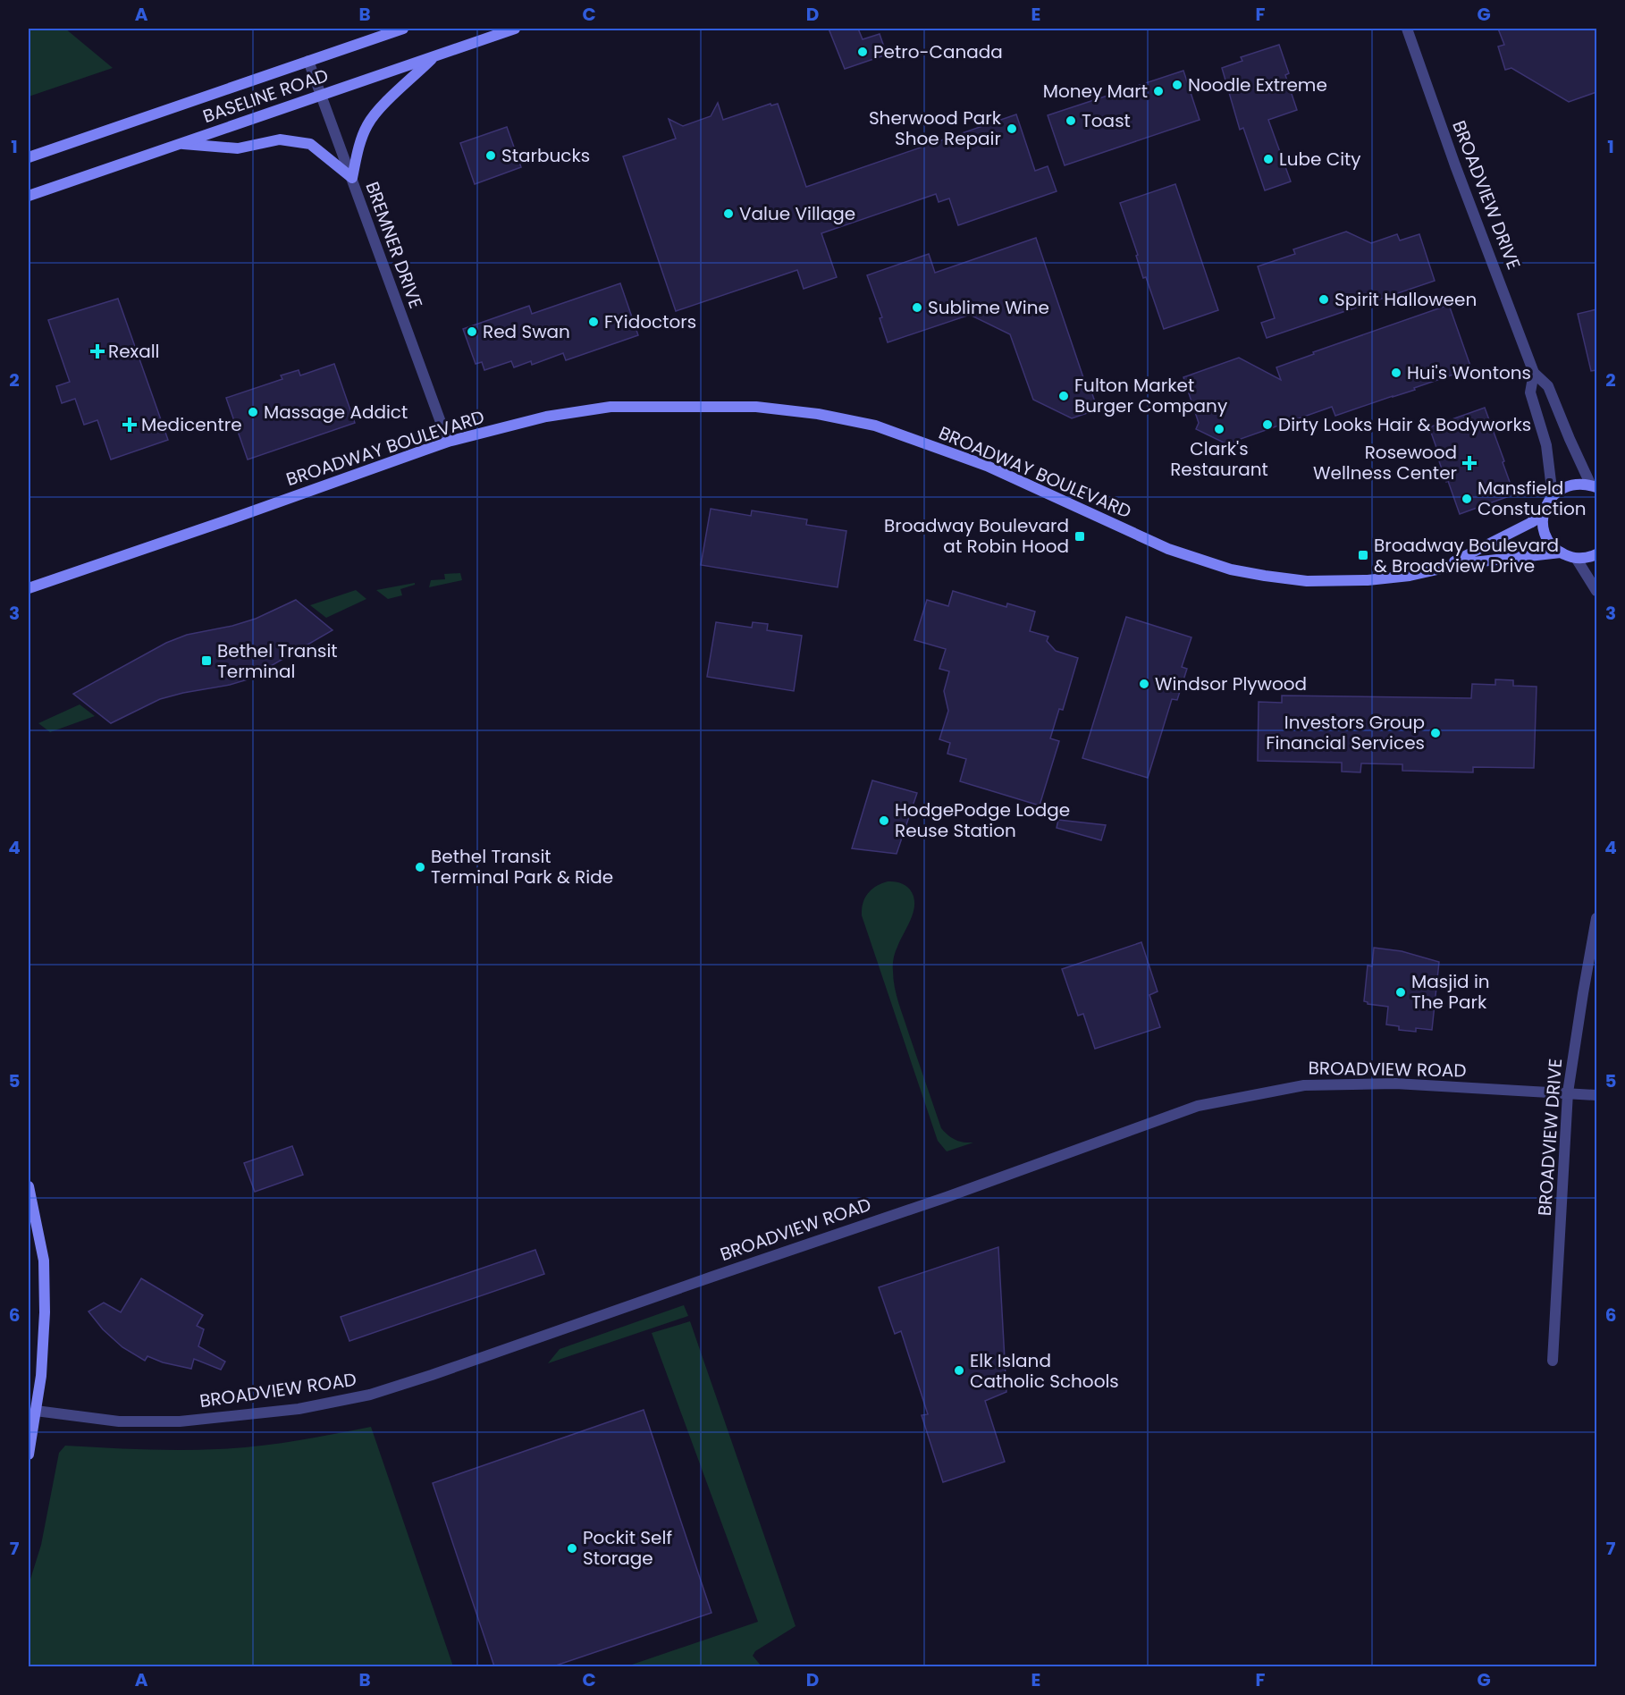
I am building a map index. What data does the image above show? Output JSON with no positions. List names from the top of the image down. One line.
{"streets":{"street":["BASELINE ROAD","BROADVIEW DRIVE","BREMNER DRIVE","BROADWAY BOULEVARD","BROADVIEW ROAD"]},"crossings":[["BASELINE ROAD","BREMNER DRIVE"],["BROADVIEW DRIVE","BROADVIEW ROAD"],["BREMNER DRIVE","BROADWAY BOULEVARD"]],"places":{"other":["Petro-Canada","Noodle Extreme","Money Mart","Toast","Sherwood Park Shoe Repair","Starbucks","Lube City","Value Village","Spirit Halloween","Sublime Wine","FYidoctors","Red Swan","Hui's Wontons","Fulton Market Burger Company","Massage Addict","Dirty Looks Hair & Bodyworks","Clark's Restaurant","Mansfield Constuction","Windsor Plywood","Investors Group Financial Services","HodgePodge Lodge Reuse Station","Bethel Transit Terminal Park & Ride","Masjid in The Park","Elk Island Catholic Schools","Pockit Self Storage"],"health":["Rexall","Medicentre","Rosewood Wellness Center"],"transit":["Broadway Boulevard at Robin Hood","Broadway Boulevard & Broadview Drive","Bethel Transit Terminal"]},"grid":{"columns":["A","B","C","D","E","F","G"],"rows":["1","2","3","4","5","6","7"]}}
